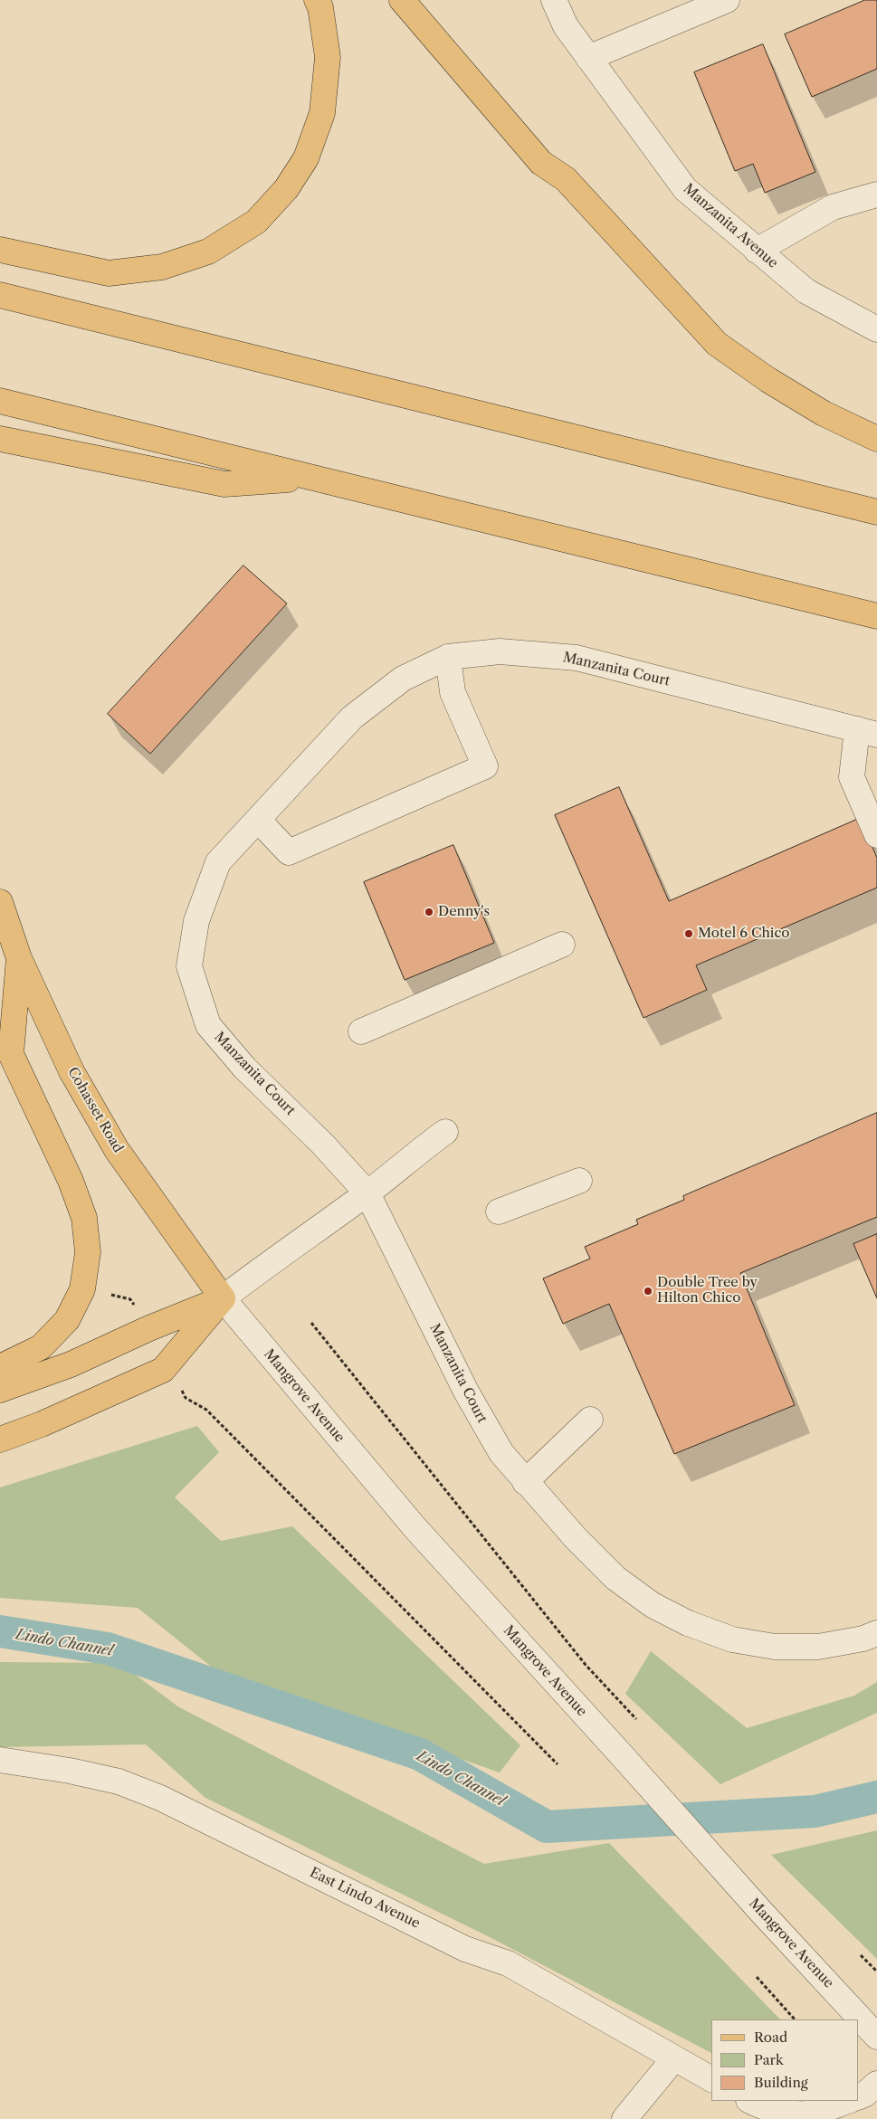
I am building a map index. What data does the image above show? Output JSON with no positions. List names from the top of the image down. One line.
{"streets":{"main road":["Cohasset Road"],"street":["Manzanita Avenue","Manzanita Court","Mangrove Avenue","East Lindo Avenue"]},"crossings":[["Cohasset Road","Mangrove Avenue"]],"water":["Lindo Channel"],"places":["Denny's","Motel 6 Chico","Double Tree by Hilton Chico"],"legend":["Road","Park","Building"]}
